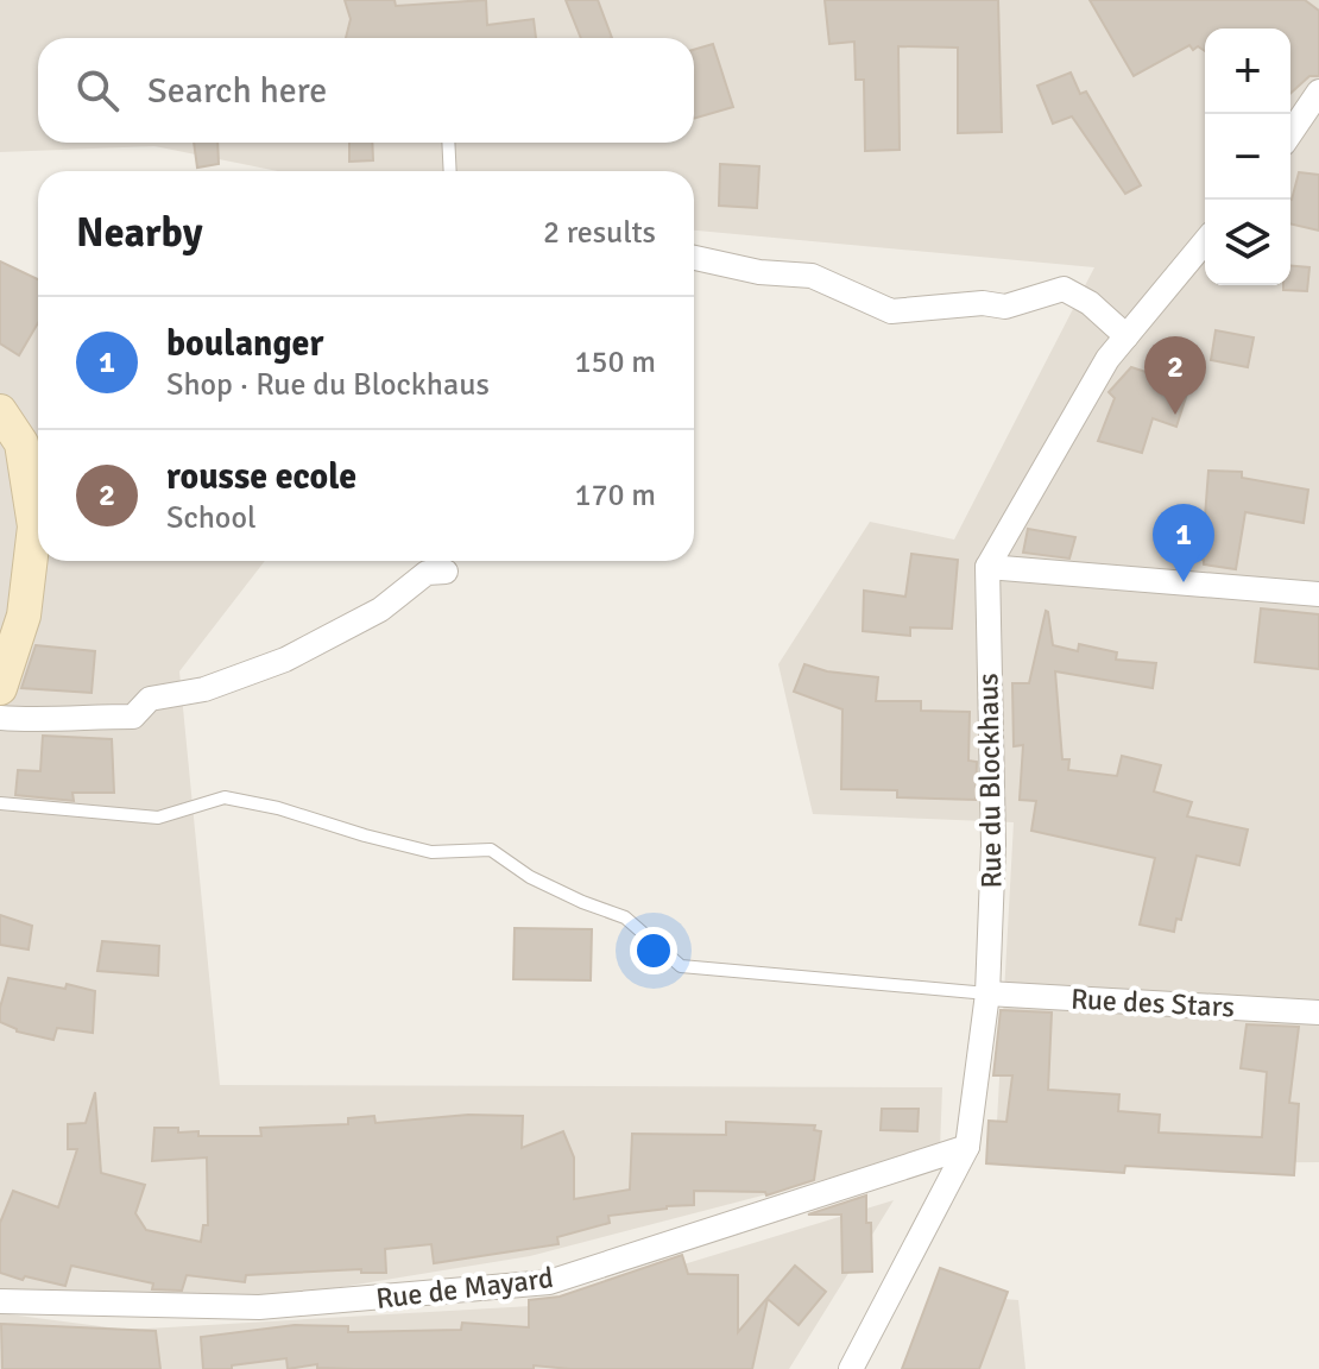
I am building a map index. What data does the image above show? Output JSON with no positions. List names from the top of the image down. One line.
{"streets":{"street":["Rue du Blockhaus","Rue des Stars","Rue de Mayard"]},"crossings":[["Rue du Blockhaus","Rue des Stars"],["Rue du Blockhaus","Rue de Mayard"]],"page":{"map_buttons":["+","−"],"search":"Search here","heading":["Nearby","2 results"],"list":[{"mark":"1","name":"boulanger","note":"Shop · Rue du Blockhaus","value":"150 m"},{"mark":"2","name":"rousse ecole","note":"School","value":"170 m"}],"pins":["2","1"]}}
